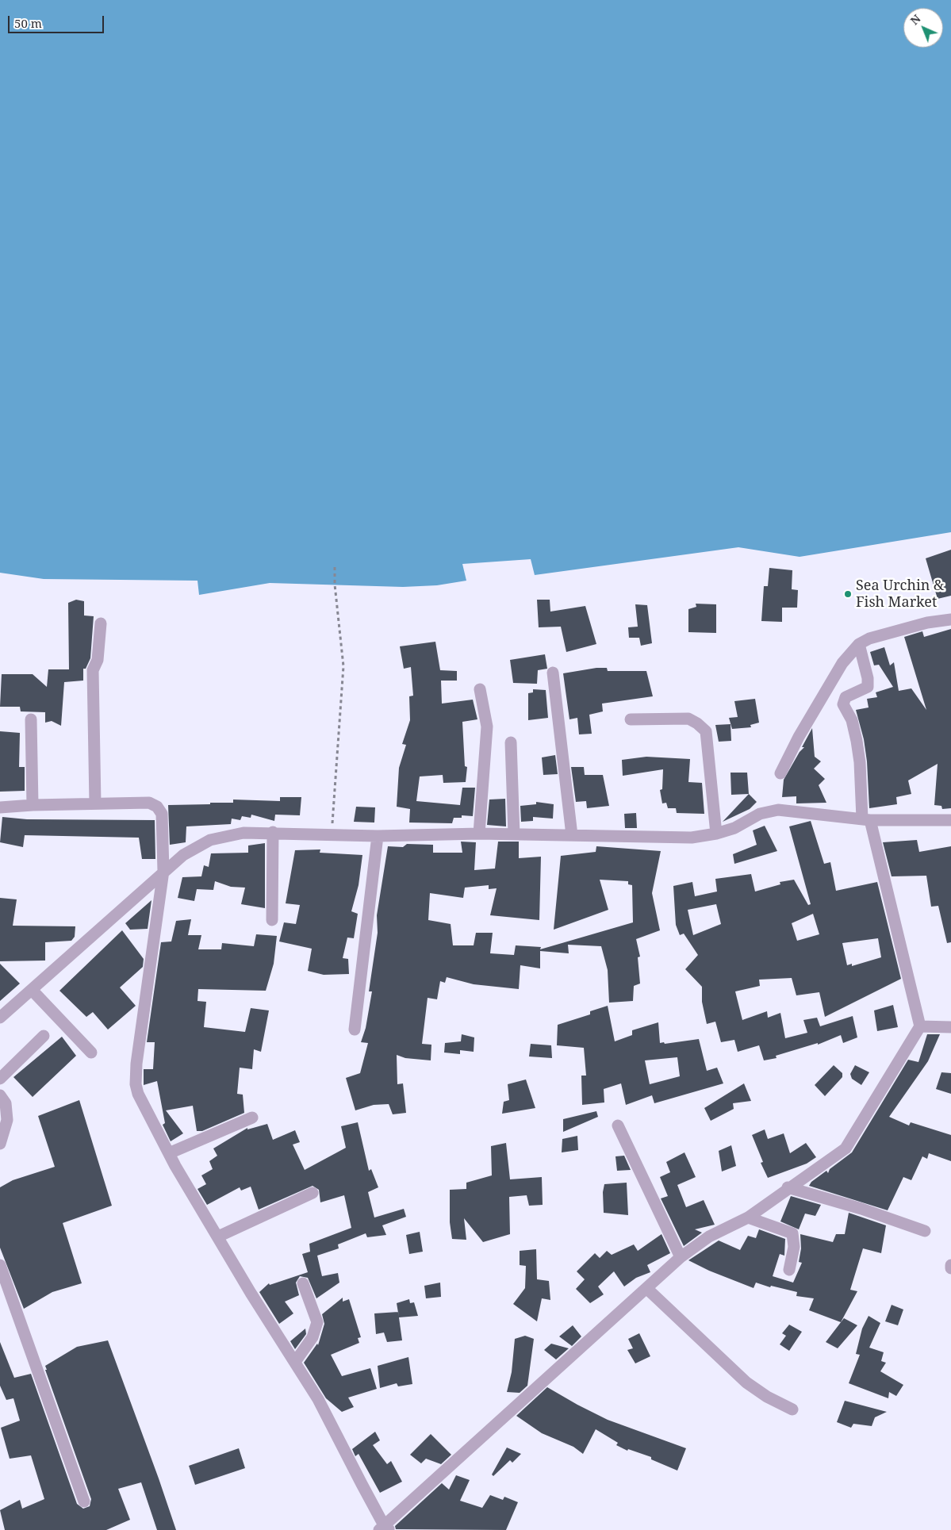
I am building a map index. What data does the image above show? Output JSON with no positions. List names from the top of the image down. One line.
{"places":["Sea Urchin & Fish Market"],"scale_bar":"50 m","north":"top left"}
